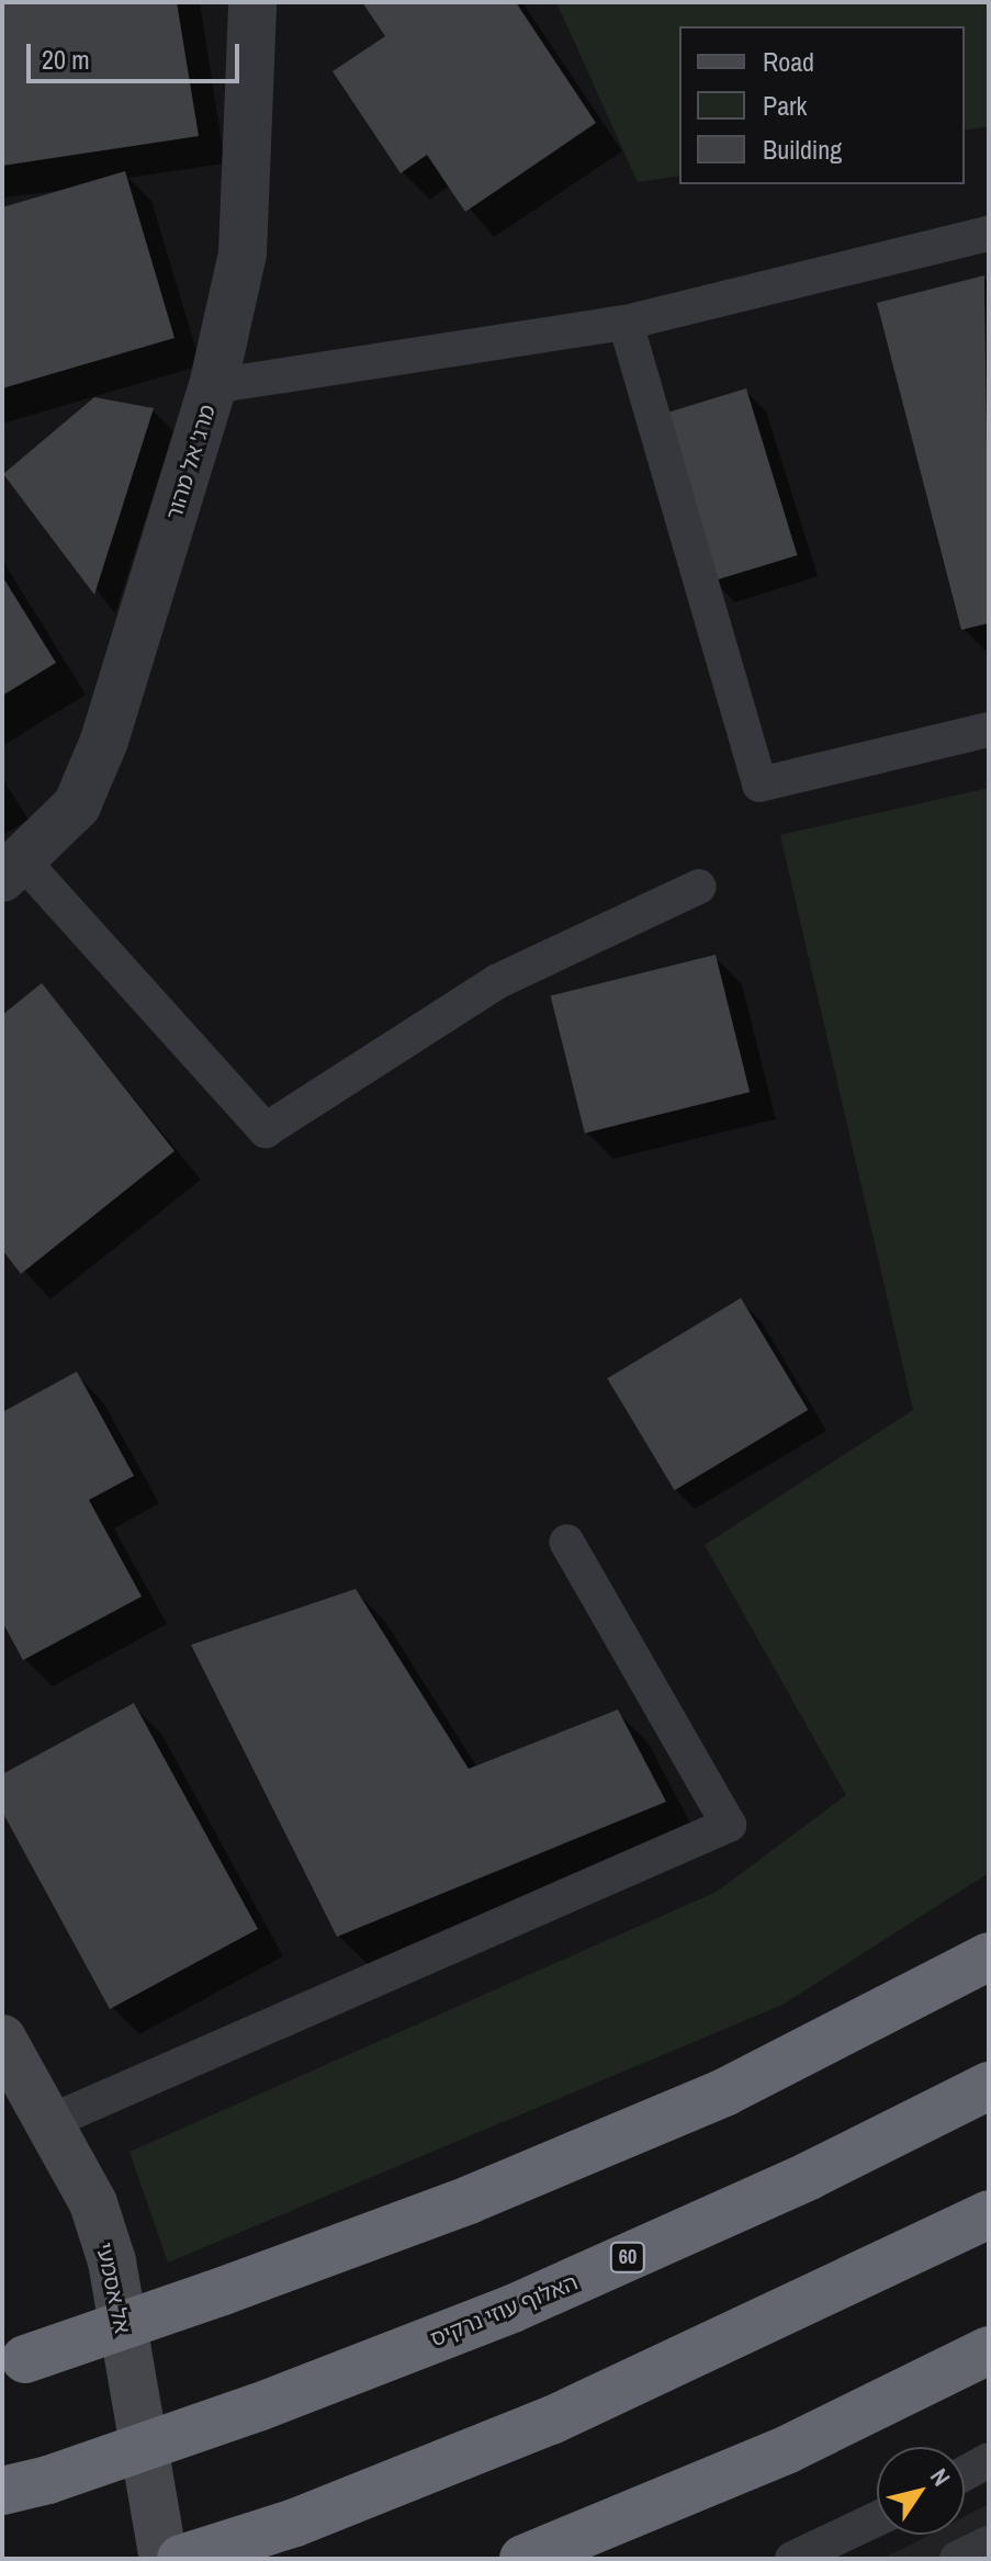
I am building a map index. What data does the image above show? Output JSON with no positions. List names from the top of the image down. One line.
{"streets":{"highway":["60","האלוף עוזי נרקיס"],"street":["מרג' אל מהור","אל אסמעי"]},"legend":["Road","Park","Building"],"scale_bar":"20 m","north":"top right"}
